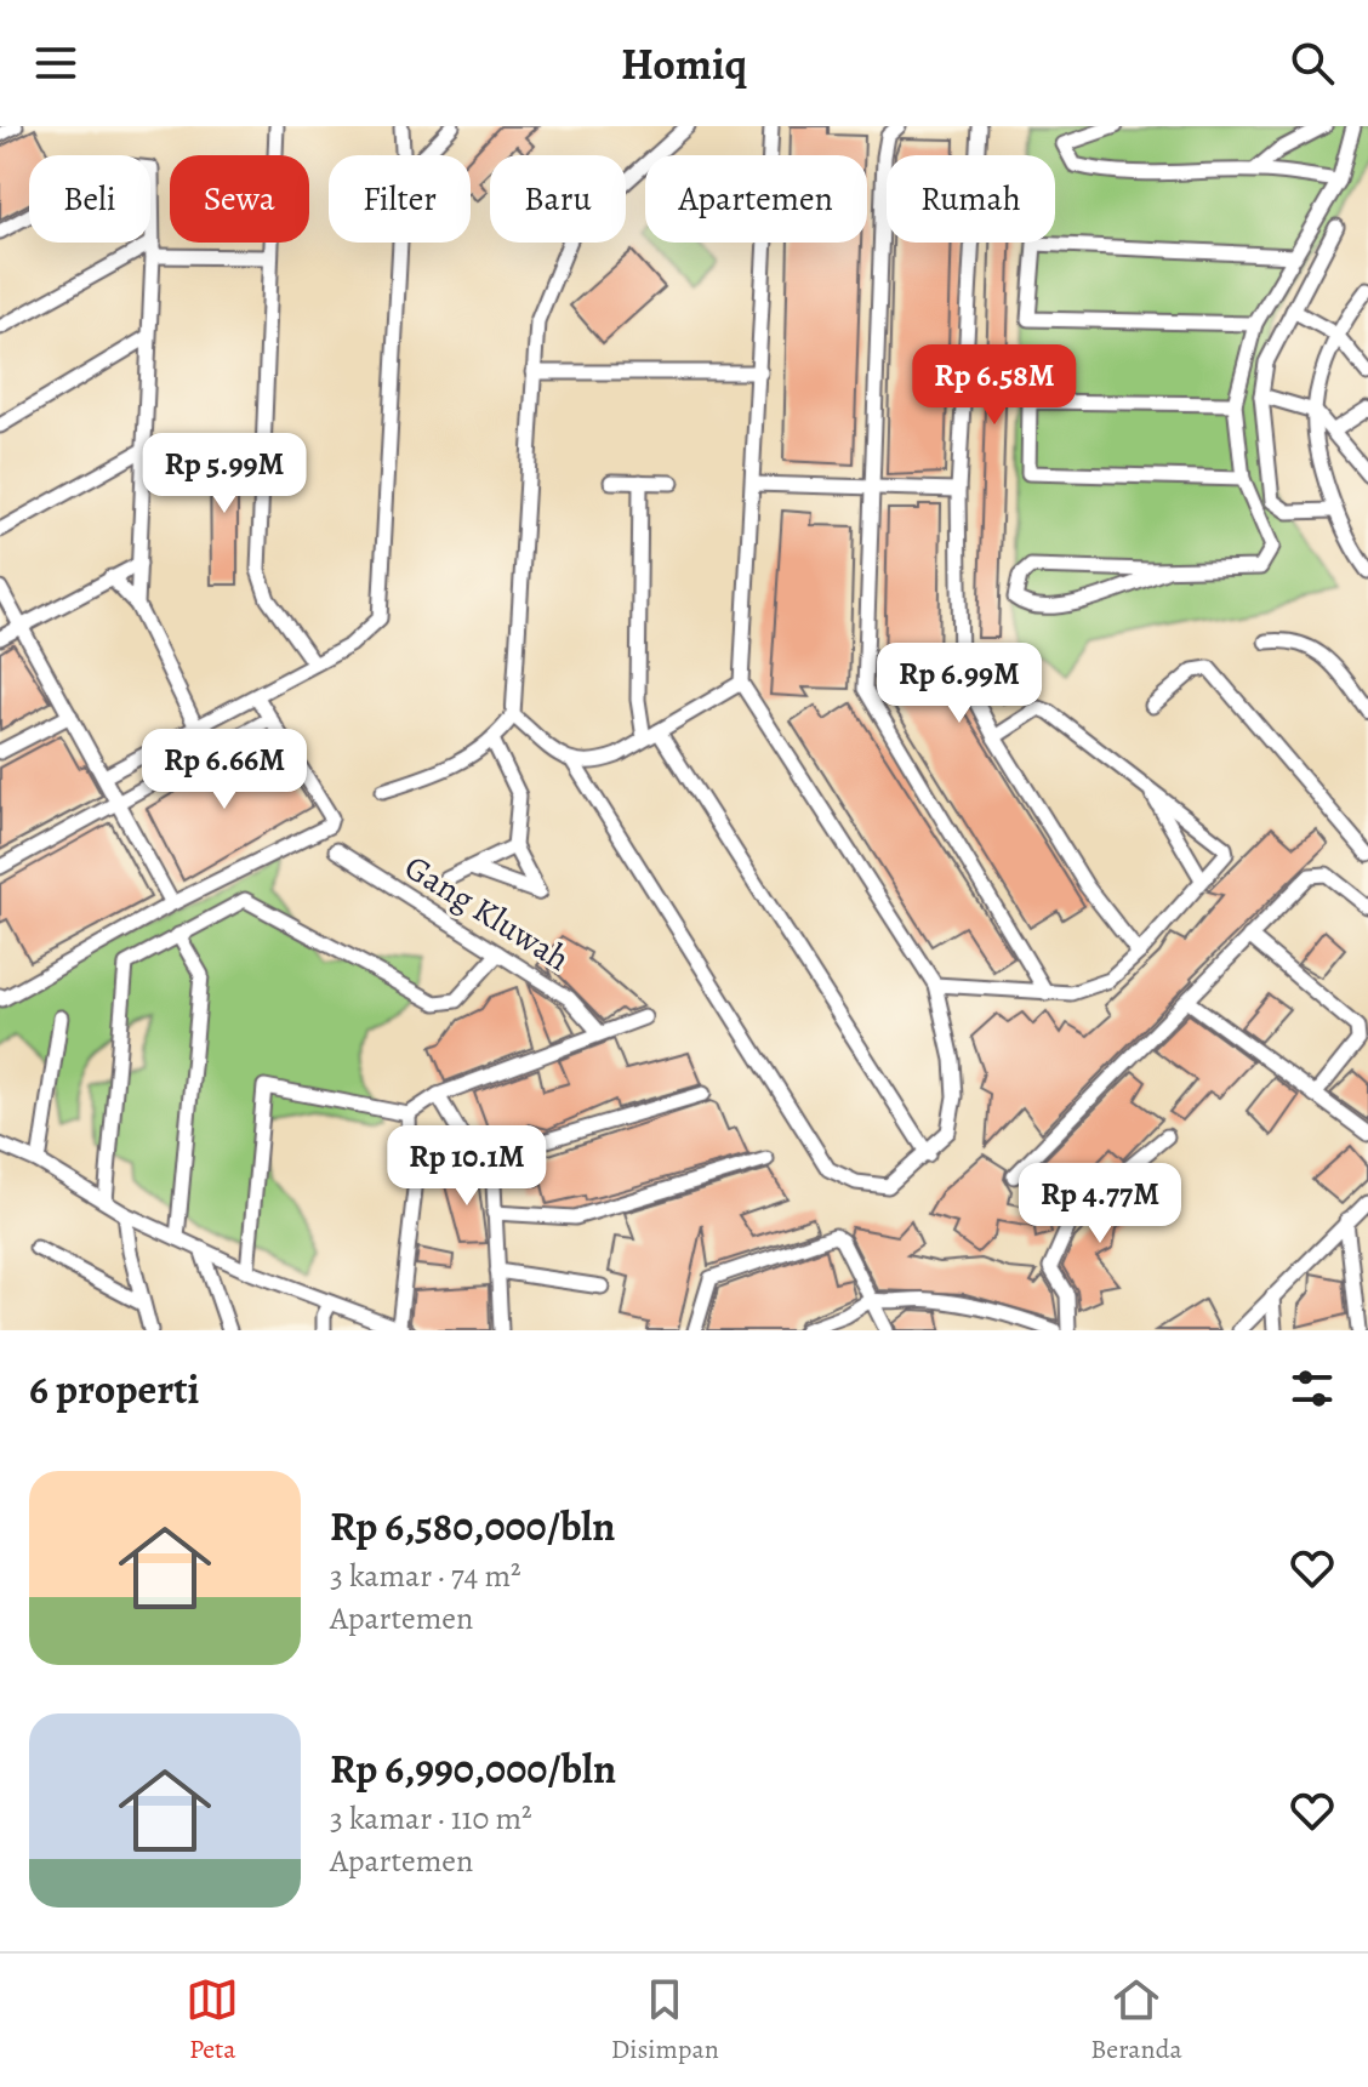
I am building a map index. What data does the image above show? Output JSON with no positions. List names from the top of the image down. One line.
{"streets":{"street":["Gang Kluwah"]},"page":{"header":"Homiq","chip":["Beli","Sewa","Filter","Baru","Apartemen","Rumah"],"price":["Rp 6.58M","Rp 5.99M","Rp 6.99M","Rp 6.66M","Rp 10.1M","Rp 4.77M"],"heading":"6 properti","list":[{"name":"Rp 6,580,000/bln","note":"3 kamar · 74 m² · Apartemen"},{"name":"Rp 6,990,000/bln","note":"3 kamar · 110 m² · Apartemen"}],"tabs":["Peta","Disimpan","Beranda"]}}
